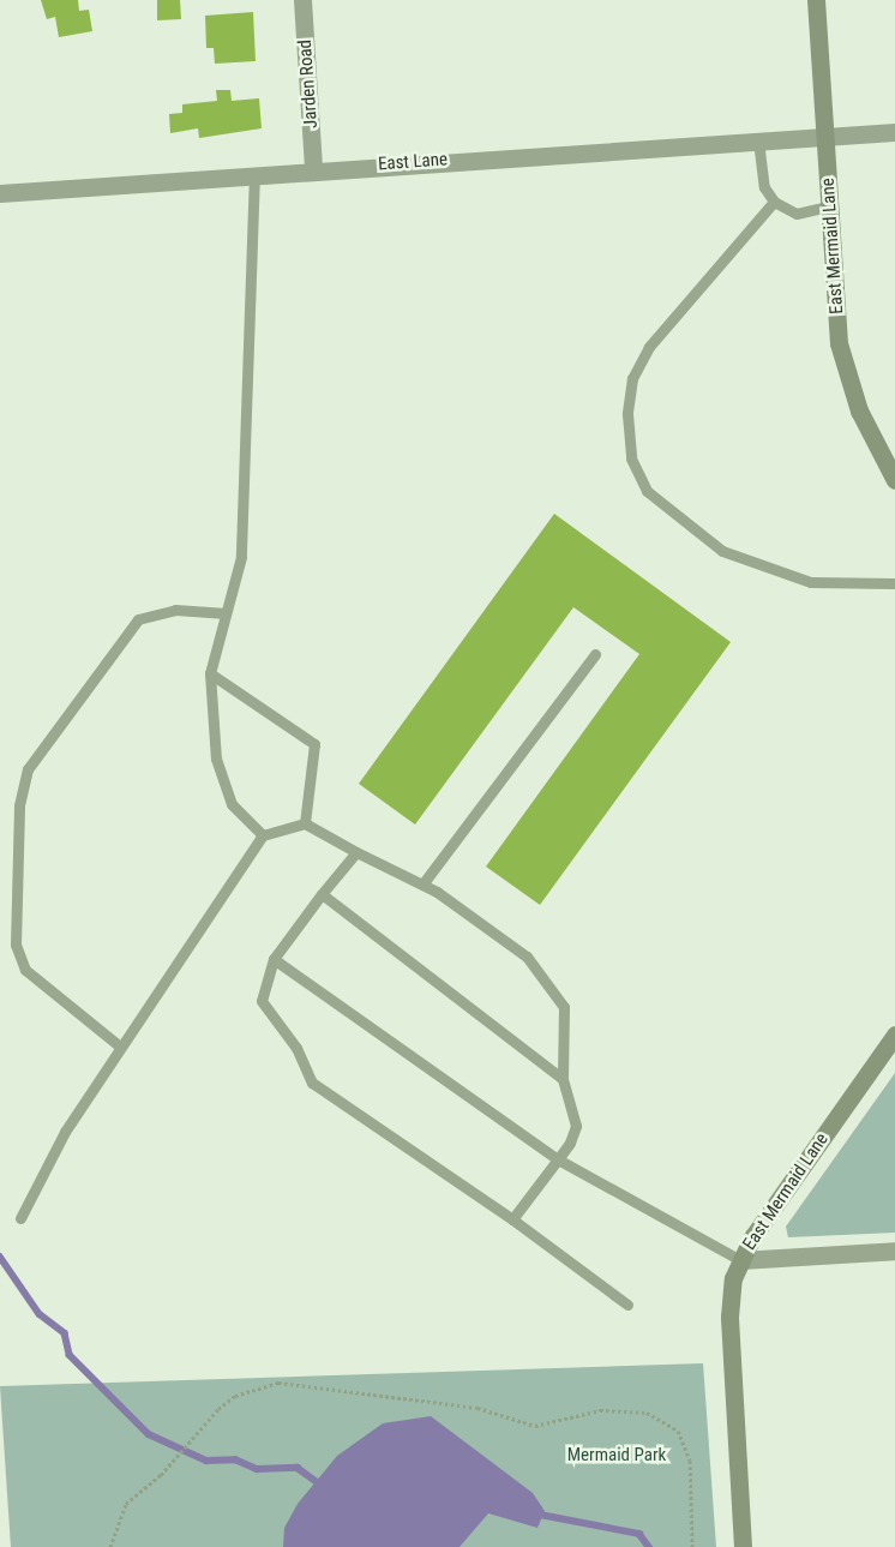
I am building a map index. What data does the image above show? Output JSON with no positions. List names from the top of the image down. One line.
{"streets":{"main road":["East Mermaid Lane"],"street":["Jarden Road","East Lane"]},"crossings":[["Jarden Road","East Lane"],["East Lane","East Mermaid Lane"]],"parks":["Mermaid Park"]}
